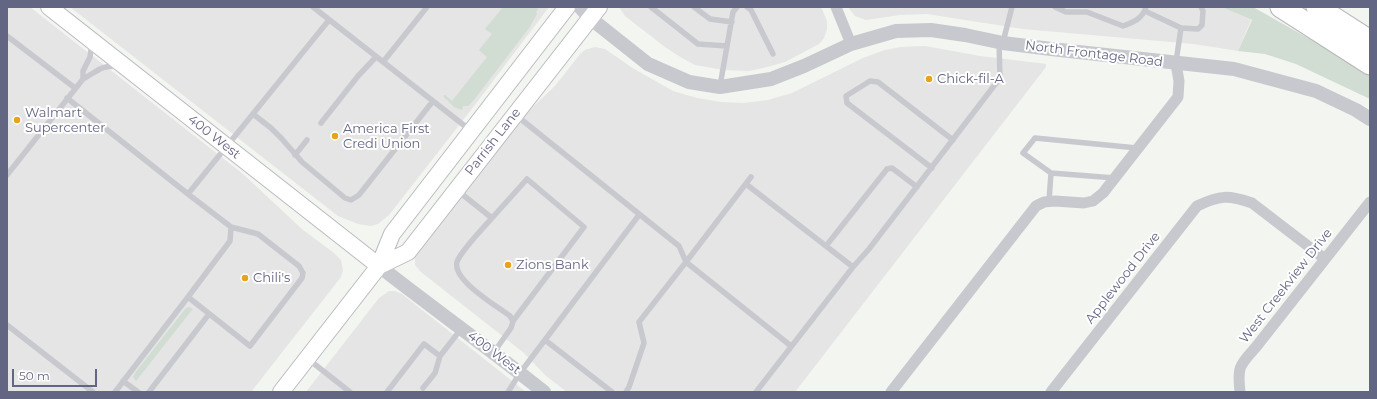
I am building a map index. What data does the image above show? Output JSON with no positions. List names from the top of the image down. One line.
{"streets":{"main road":["400 West","Parrish Lane"],"street":["North Frontage Road","Applewood Drive","West Creekview Drive"]},"crossings":[["North Frontage Road","Parrish Lane"],["400 West","Parrish Lane"],["Applewood Drive","West Creekview Drive"]],"places":["Chick-fil-A","Walmart Supercenter","America First Credi Union","Zions Bank","Chili's"],"scale_bar":"50 m"}
